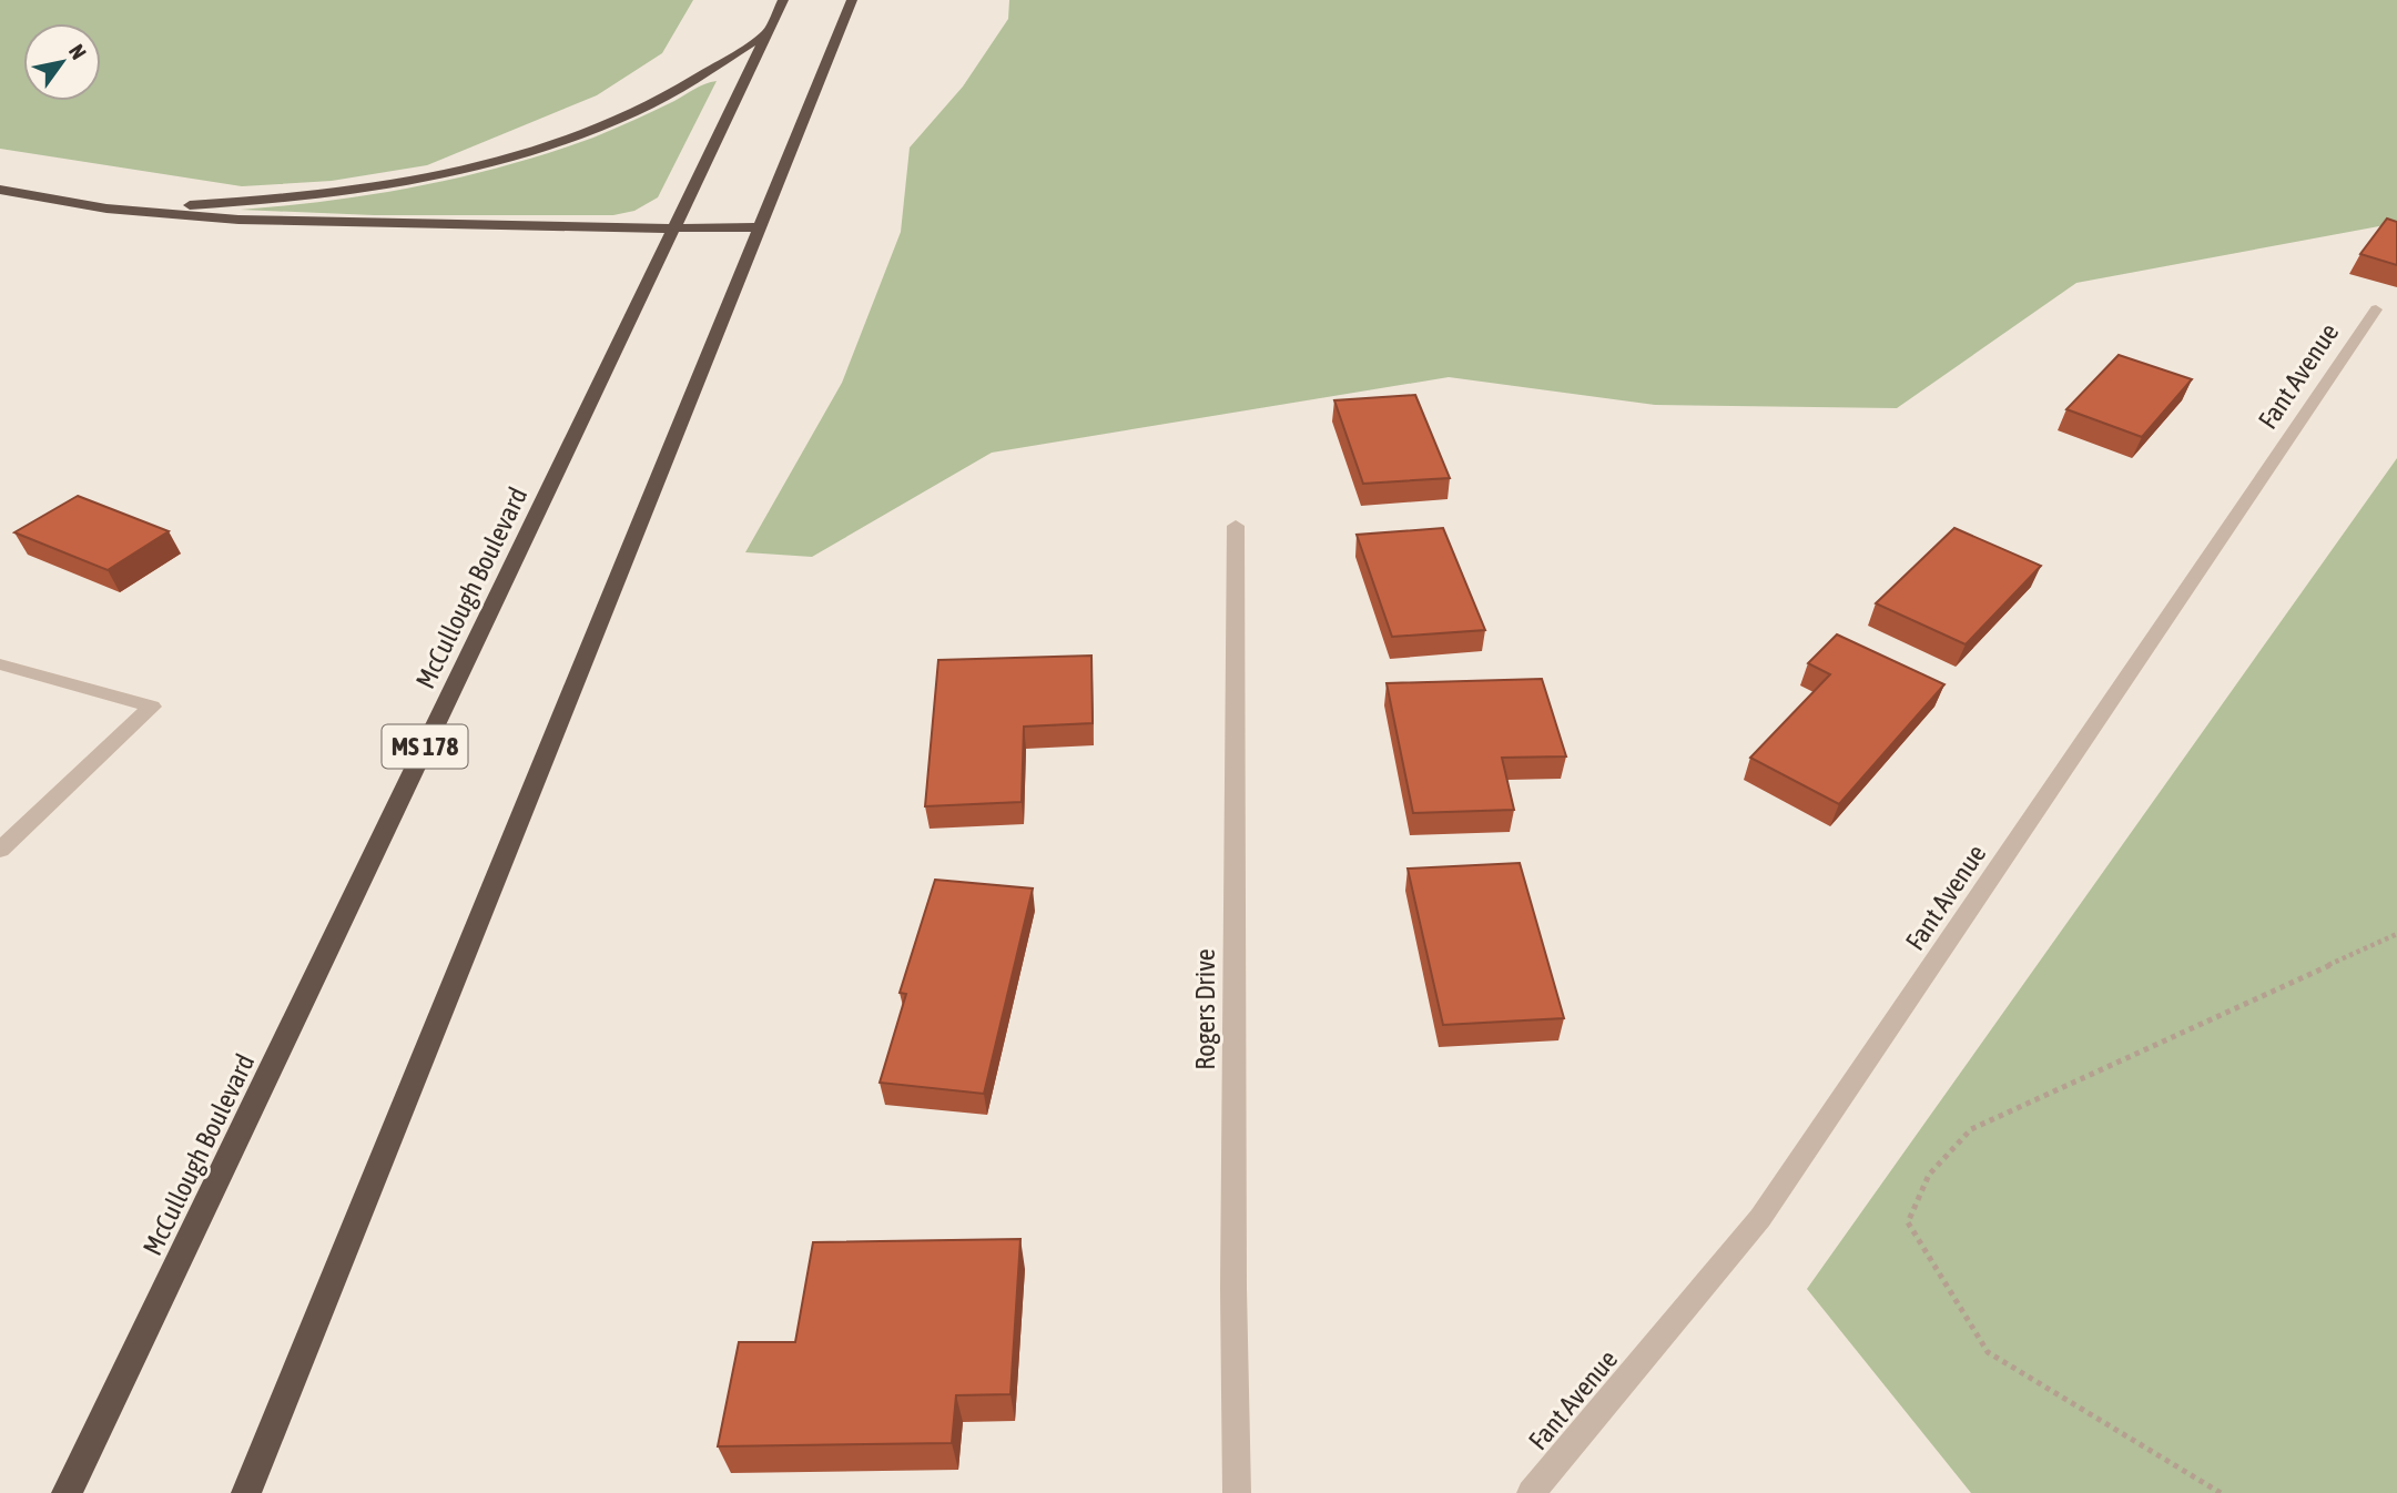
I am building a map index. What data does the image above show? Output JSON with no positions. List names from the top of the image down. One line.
{"streets":{"highway":["McCullough Boulevard","MS 178"],"street":["Fant Avenue","Rogers Drive"]},"north":"top right"}
